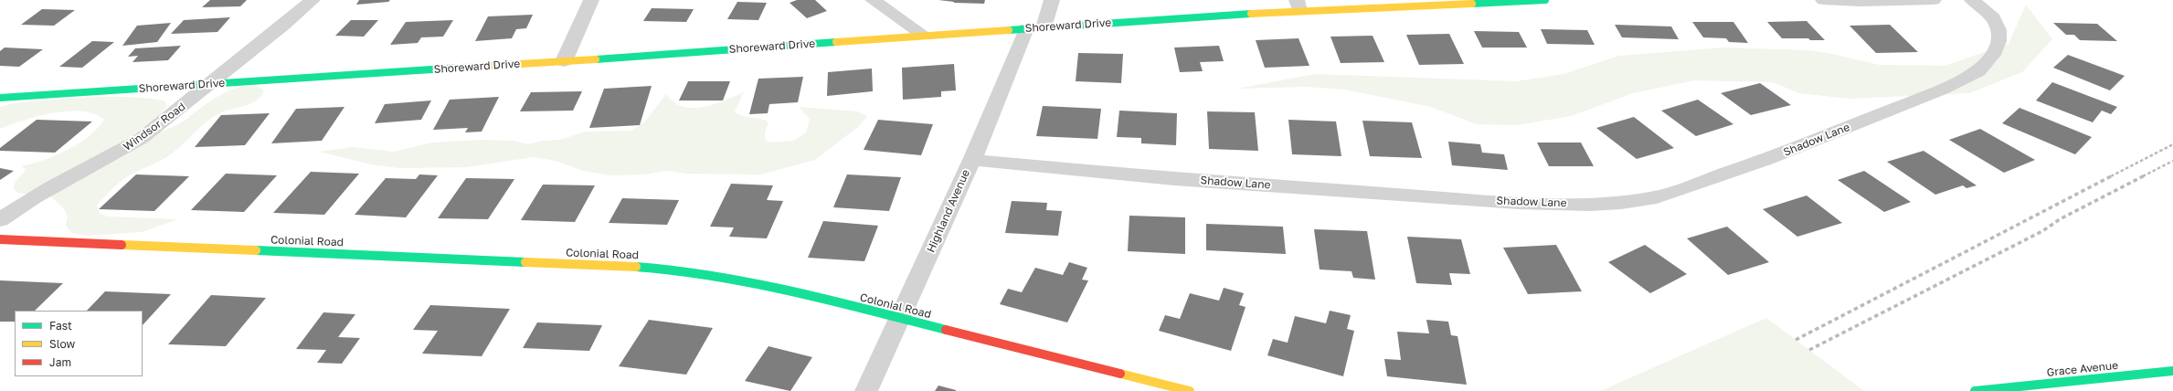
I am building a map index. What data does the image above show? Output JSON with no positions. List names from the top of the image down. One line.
{"streets":{"street":["Shoreward Drive","Windsor Road","Shadow Lane","Highland Avenue","Colonial Road","Grace Avenue"]},"crossings":[["Shoreward Drive","Windsor Road"],["Shoreward Drive","Highland Avenue"],["Shadow Lane","Highland Avenue"],["Highland Avenue","Colonial Road"]],"legend":["Fast","Slow","Jam"]}
